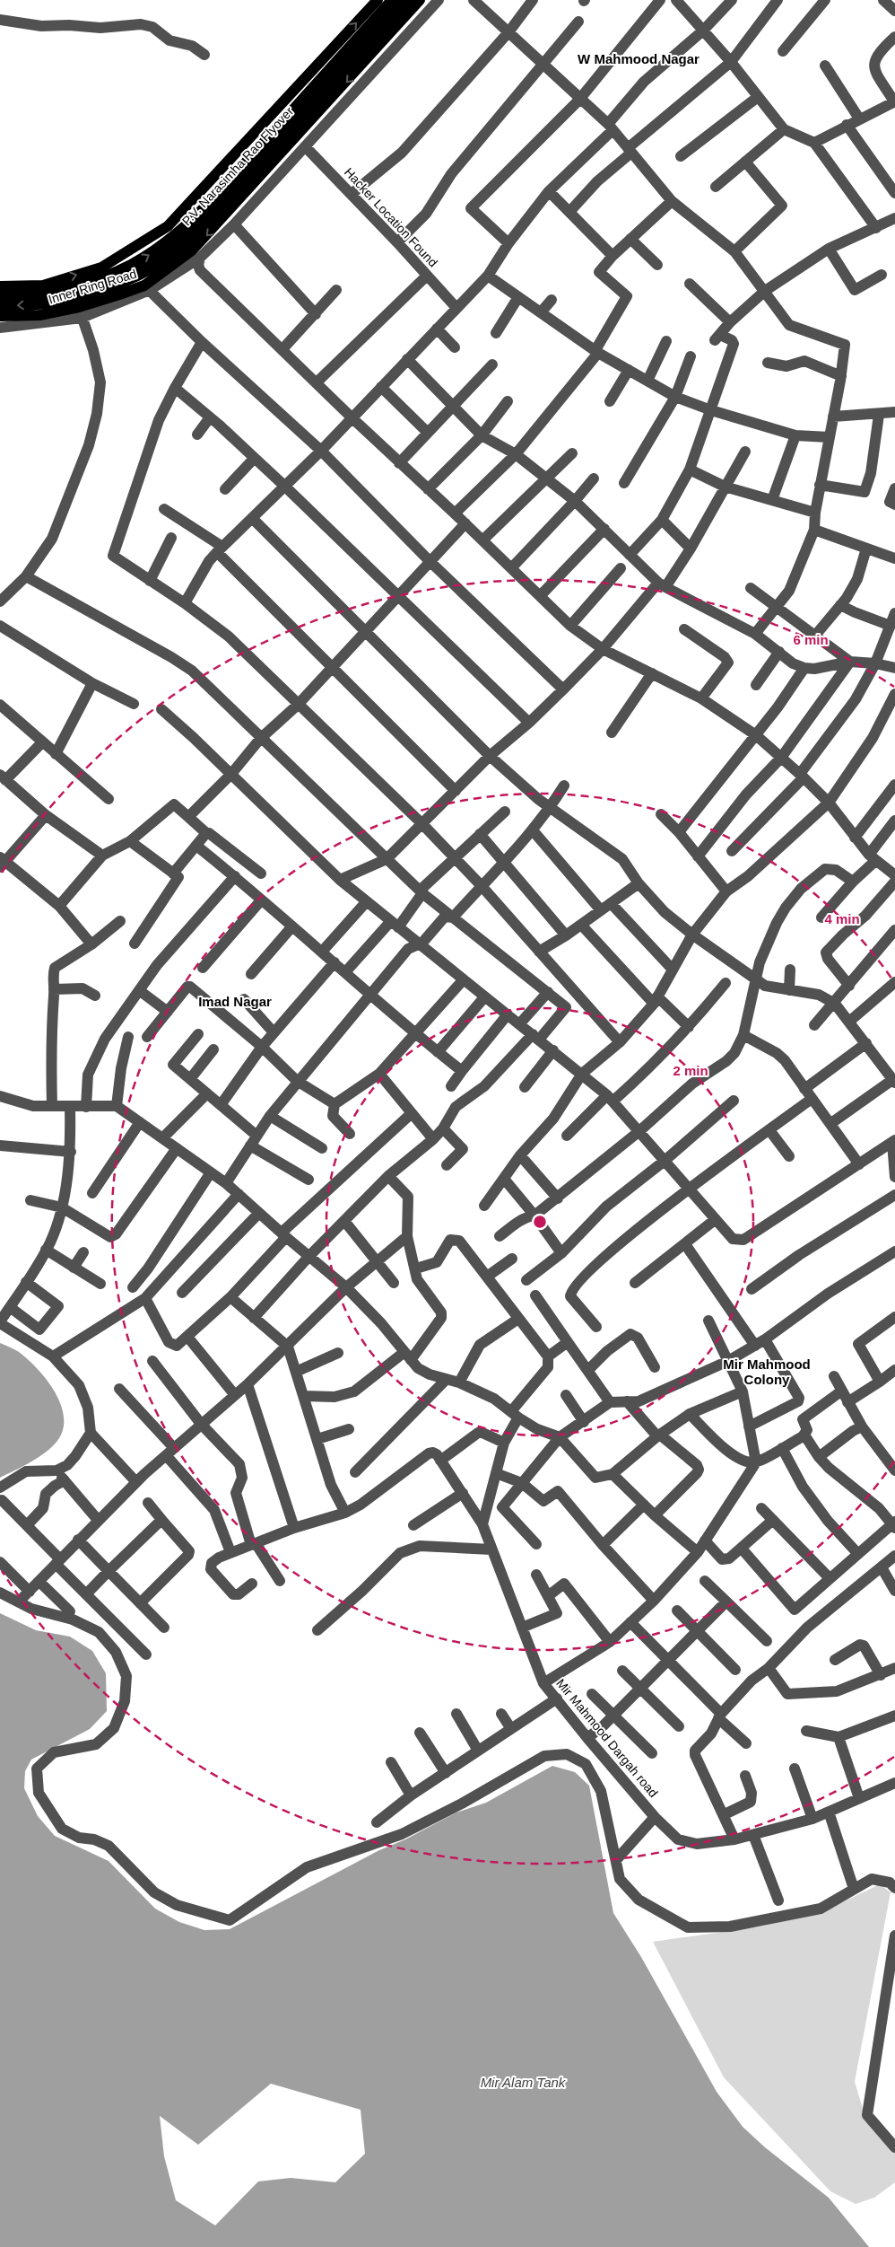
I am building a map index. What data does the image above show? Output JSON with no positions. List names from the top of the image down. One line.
{"streets":{"highway":["P.V. Narasimha Rao Flyover"],"main road":["Inner Ring Road"],"street":["Hacker Location Found","Mir Mahmood Dargah road"]},"districts":["W Mahmood Nagar","Imad Nagar","Mir Mahmood Colony"],"water":["Mir Alam Tank"],"rings":["6 min","4 min","2 min"]}
